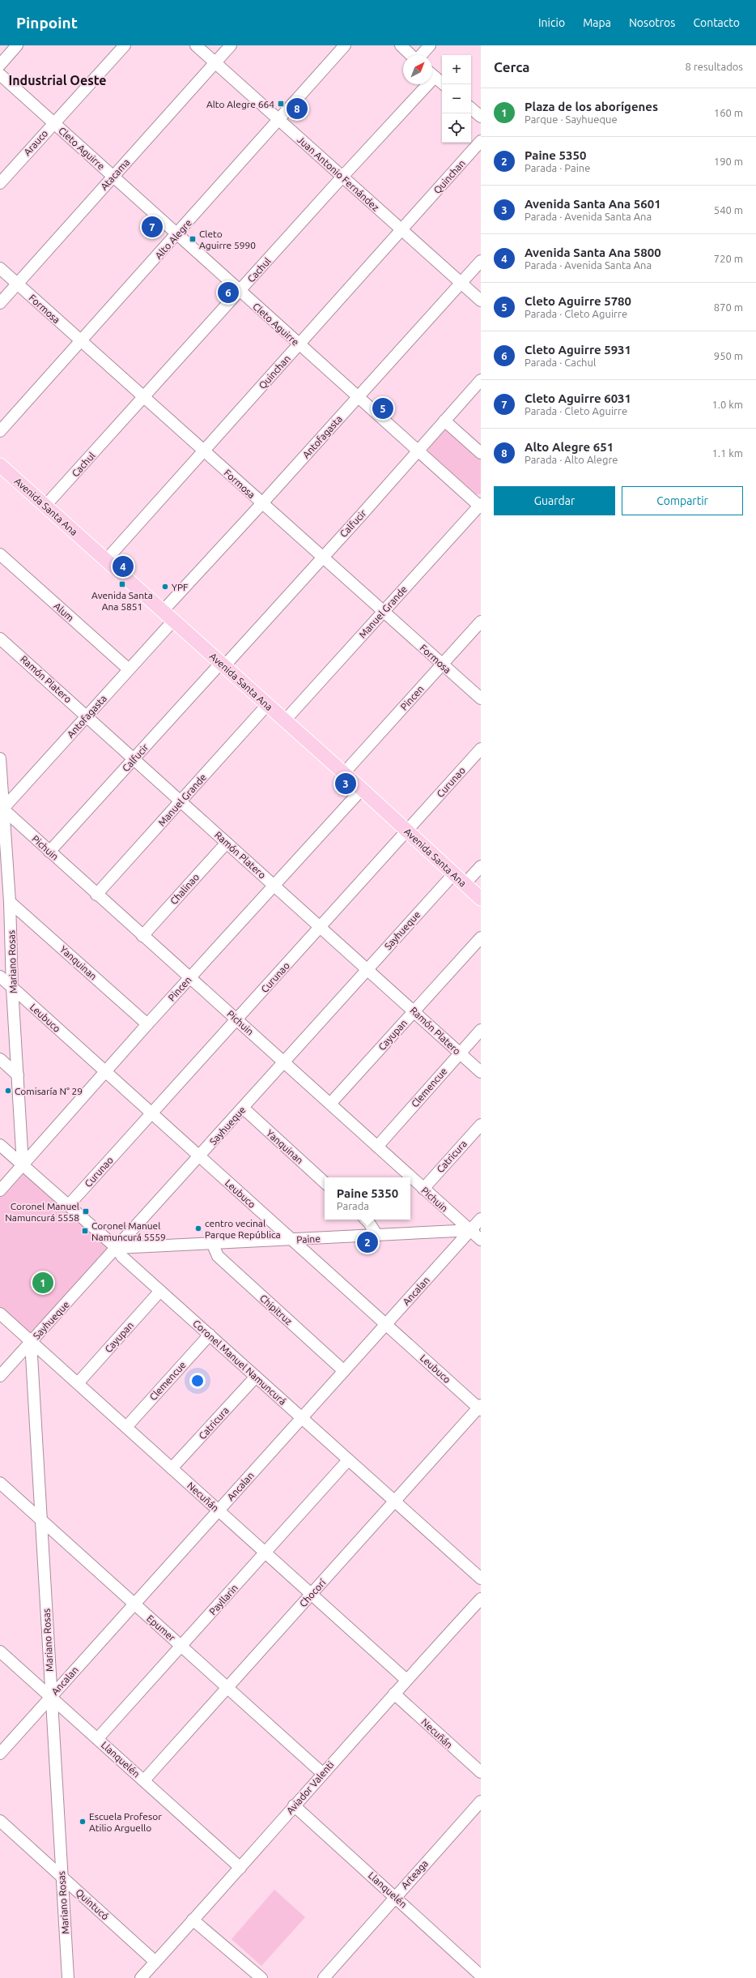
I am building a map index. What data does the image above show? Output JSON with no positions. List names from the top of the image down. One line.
{"streets":{"main road":["Avenida Santa Ana"],"street":["Arauco","Cleto Aguirre","Juan Antonio Fernández","Atacama","Quinchan","Alto Alegre","Cachul","Formosa","Antofagasta","Calfucir","Alum","Manuel Grande","Ramón Platero","Pincen","Curunao","Pichuin","Chalinao","Sayhueque","Mariano Rosas","Yanquinan","Leubuco","Cayupan","Clemencue","Catricura","Paine","Ancalan","Chipitruz","Coronel Manuel Namuncurá","Necuñán","Chocorí","Payllarin","Epumer","Llanquelén","Aviador Valenti","Arteaga","Quintucó"]},"crossings":[["Arauco","Cleto Aguirre"],["Cleto Aguirre","Atacama"],["Cleto Aguirre","Quinchan"],["Cleto Aguirre","Alto Alegre"],["Cleto Aguirre","Cachul"],["Cleto Aguirre","Antofagasta"],["Cleto Aguirre","Calfucir"],["Cleto Aguirre","Manuel Grande"],["Juan Antonio Fernández","Atacama"],["Juan Antonio Fernández","Quinchan"],["Juan Antonio Fernández","Alto Alegre"],["Juan Antonio Fernández","Cachul"],["Juan Antonio Fernández","Antofagasta"],["Atacama","Formosa"],["Quinchan","Formosa"],["Quinchan","Avenida Santa Ana"],["Alto Alegre","Formosa"],["Cachul","Formosa"],["Cachul","Avenida Santa Ana"],["Formosa","Antofagasta"],["Formosa","Calfucir"],["Formosa","Manuel Grande"],["Formosa","Pincen"],["Antofagasta","Avenida Santa Ana"],["Antofagasta","Alum"],["Antofagasta","Ramón Platero"],["Antofagasta","Pichuin"],["Antofagasta","Mariano Rosas"],["Avenida Santa Ana","Calfucir"],["Avenida Santa Ana","Manuel Grande"],["Avenida Santa Ana","Pincen"],["Avenida Santa Ana","Curunao"],["Avenida Santa Ana","Sayhueque"],["Calfucir","Ramón Platero"],["Calfucir","Pichuin"],["Manuel Grande","Ramón Platero"],["Manuel Grande","Pichuin"],["Ramón Platero","Pincen"],["Ramón Platero","Curunao"],["Ramón Platero","Chalinao"],["Ramón Platero","Sayhueque"],["Ramón Platero","Cayupan"],["Ramón Platero","Clemencue"],["Pincen","Pichuin"],["Pincen","Mariano Rosas"],["Pincen","Yanquinan"],["Pincen","Leubuco"],["Pincen","Coronel Manuel Namuncurá"],["Curunao","Pichuin"],["Curunao","Leubuco"],["Curunao","Coronel Manuel Namuncurá"],["Pichuin","Chalinao"],["Pichuin","Sayhueque"],["Pichuin","Mariano Rosas"],["Pichuin","Cayupan"],["Pichuin","Clemencue"],["Pichuin","Catricura"],["Pichuin","Paine"],["Pichuin","Ancalan"],["Sayhueque","Mariano Rosas"],["Sayhueque","Yanquinan"],["Sayhueque","Leubuco"],["Sayhueque","Paine"],["Sayhueque","Coronel Manuel Namuncurá"],["Sayhueque","Necuñán"],["Mariano Rosas","Yanquinan"],["Mariano Rosas","Leubuco"],["Mariano Rosas","Ancalan"],["Mariano Rosas","Coronel Manuel Namuncurá"],["Mariano Rosas","Necuñán"],["Mariano Rosas","Epumer"],["Mariano Rosas","Llanquelén"],["Mariano Rosas","Quintucó"],["Leubuco","Paine"],["Leubuco","Ancalan"],["Leubuco","Chocorí"],["Cayupan","Coronel Manuel Namuncurá"],["Cayupan","Necuñán"],["Clemencue","Coronel Manuel Namuncurá"],["Clemencue","Necuñán"],["Catricura","Coronel Manuel Namuncurá"],["Catricura","Necuñán"],["Paine","Ancalan"],["Paine","Chipitruz"],["Paine","Coronel Manuel Namuncurá"],["Ancalan","Chipitruz"],["Ancalan","Coronel Manuel Namuncurá"],["Ancalan","Necuñán"],["Ancalan","Epumer"],["Ancalan","Llanquelén"],["Coronel Manuel Namuncurá","Chocorí"],["Coronel Manuel Namuncurá","Payllarin"],["Necuñán","Chocorí"],["Necuñán","Payllarin"],["Necuñán","Aviador Valenti"],["Chocorí","Epumer"],["Chocorí","Llanquelén"],["Payllarin","Epumer"],["Payllarin","Llanquelén"],["Epumer","Aviador Valenti"],["Llanquelén","Aviador Valenti"],["Llanquelén","Arteaga"],["Aviador Valenti","Quintucó"]],"districts":["Industrial Oeste"],"places":{"transit":["Alto Alegre 664","Cleto Aguirre 5990","Avenida Santa Ana 5851","Coronel Manuel Namuncurá 5558","Coronel Manuel Namuncurá 5559"],"other":["YPF","Comisaría N° 29","centro vecinal Parque República","Escuela Profesor Atilio Arguello"]},"north":"top right","page":{"header":"Pinpoint","nav":["Inicio","Mapa","Nosotros","Contacto"],"heading":["Cerca","8 resultados"],"map_buttons":["+","−"],"list":[{"mark":"1","name":"Plaza de los aborígenes","note":"Parque · Sayhueque","value":"160 m"},{"mark":"2","name":"Paine 5350","note":"Parada · Paine","value":"190 m"},{"mark":"3","name":"Avenida Santa Ana 5601","note":"Parada · Avenida Santa Ana","value":"540 m"},{"mark":"4","name":"Avenida Santa Ana 5800","note":"Parada · Avenida Santa Ana","value":"720 m"},{"mark":"5","name":"Cleto Aguirre 5780","note":"Parada · Cleto Aguirre","value":"870 m"},{"mark":"6","name":"Cleto Aguirre 5931","note":"Parada · Cachul","value":"950 m"},{"mark":"7","name":"Cleto Aguirre 6031","note":"Parada · Cleto Aguirre","value":"1.0 km"},{"mark":"8","name":"Alto Alegre 651","note":"Parada · Alto Alegre","value":"1.1 km"}],"pins":["8","7","6","5","4","3","2","1"],"buttons":["Guardar","Compartir"],"popup":["Paine 5350","Parada"]}}
